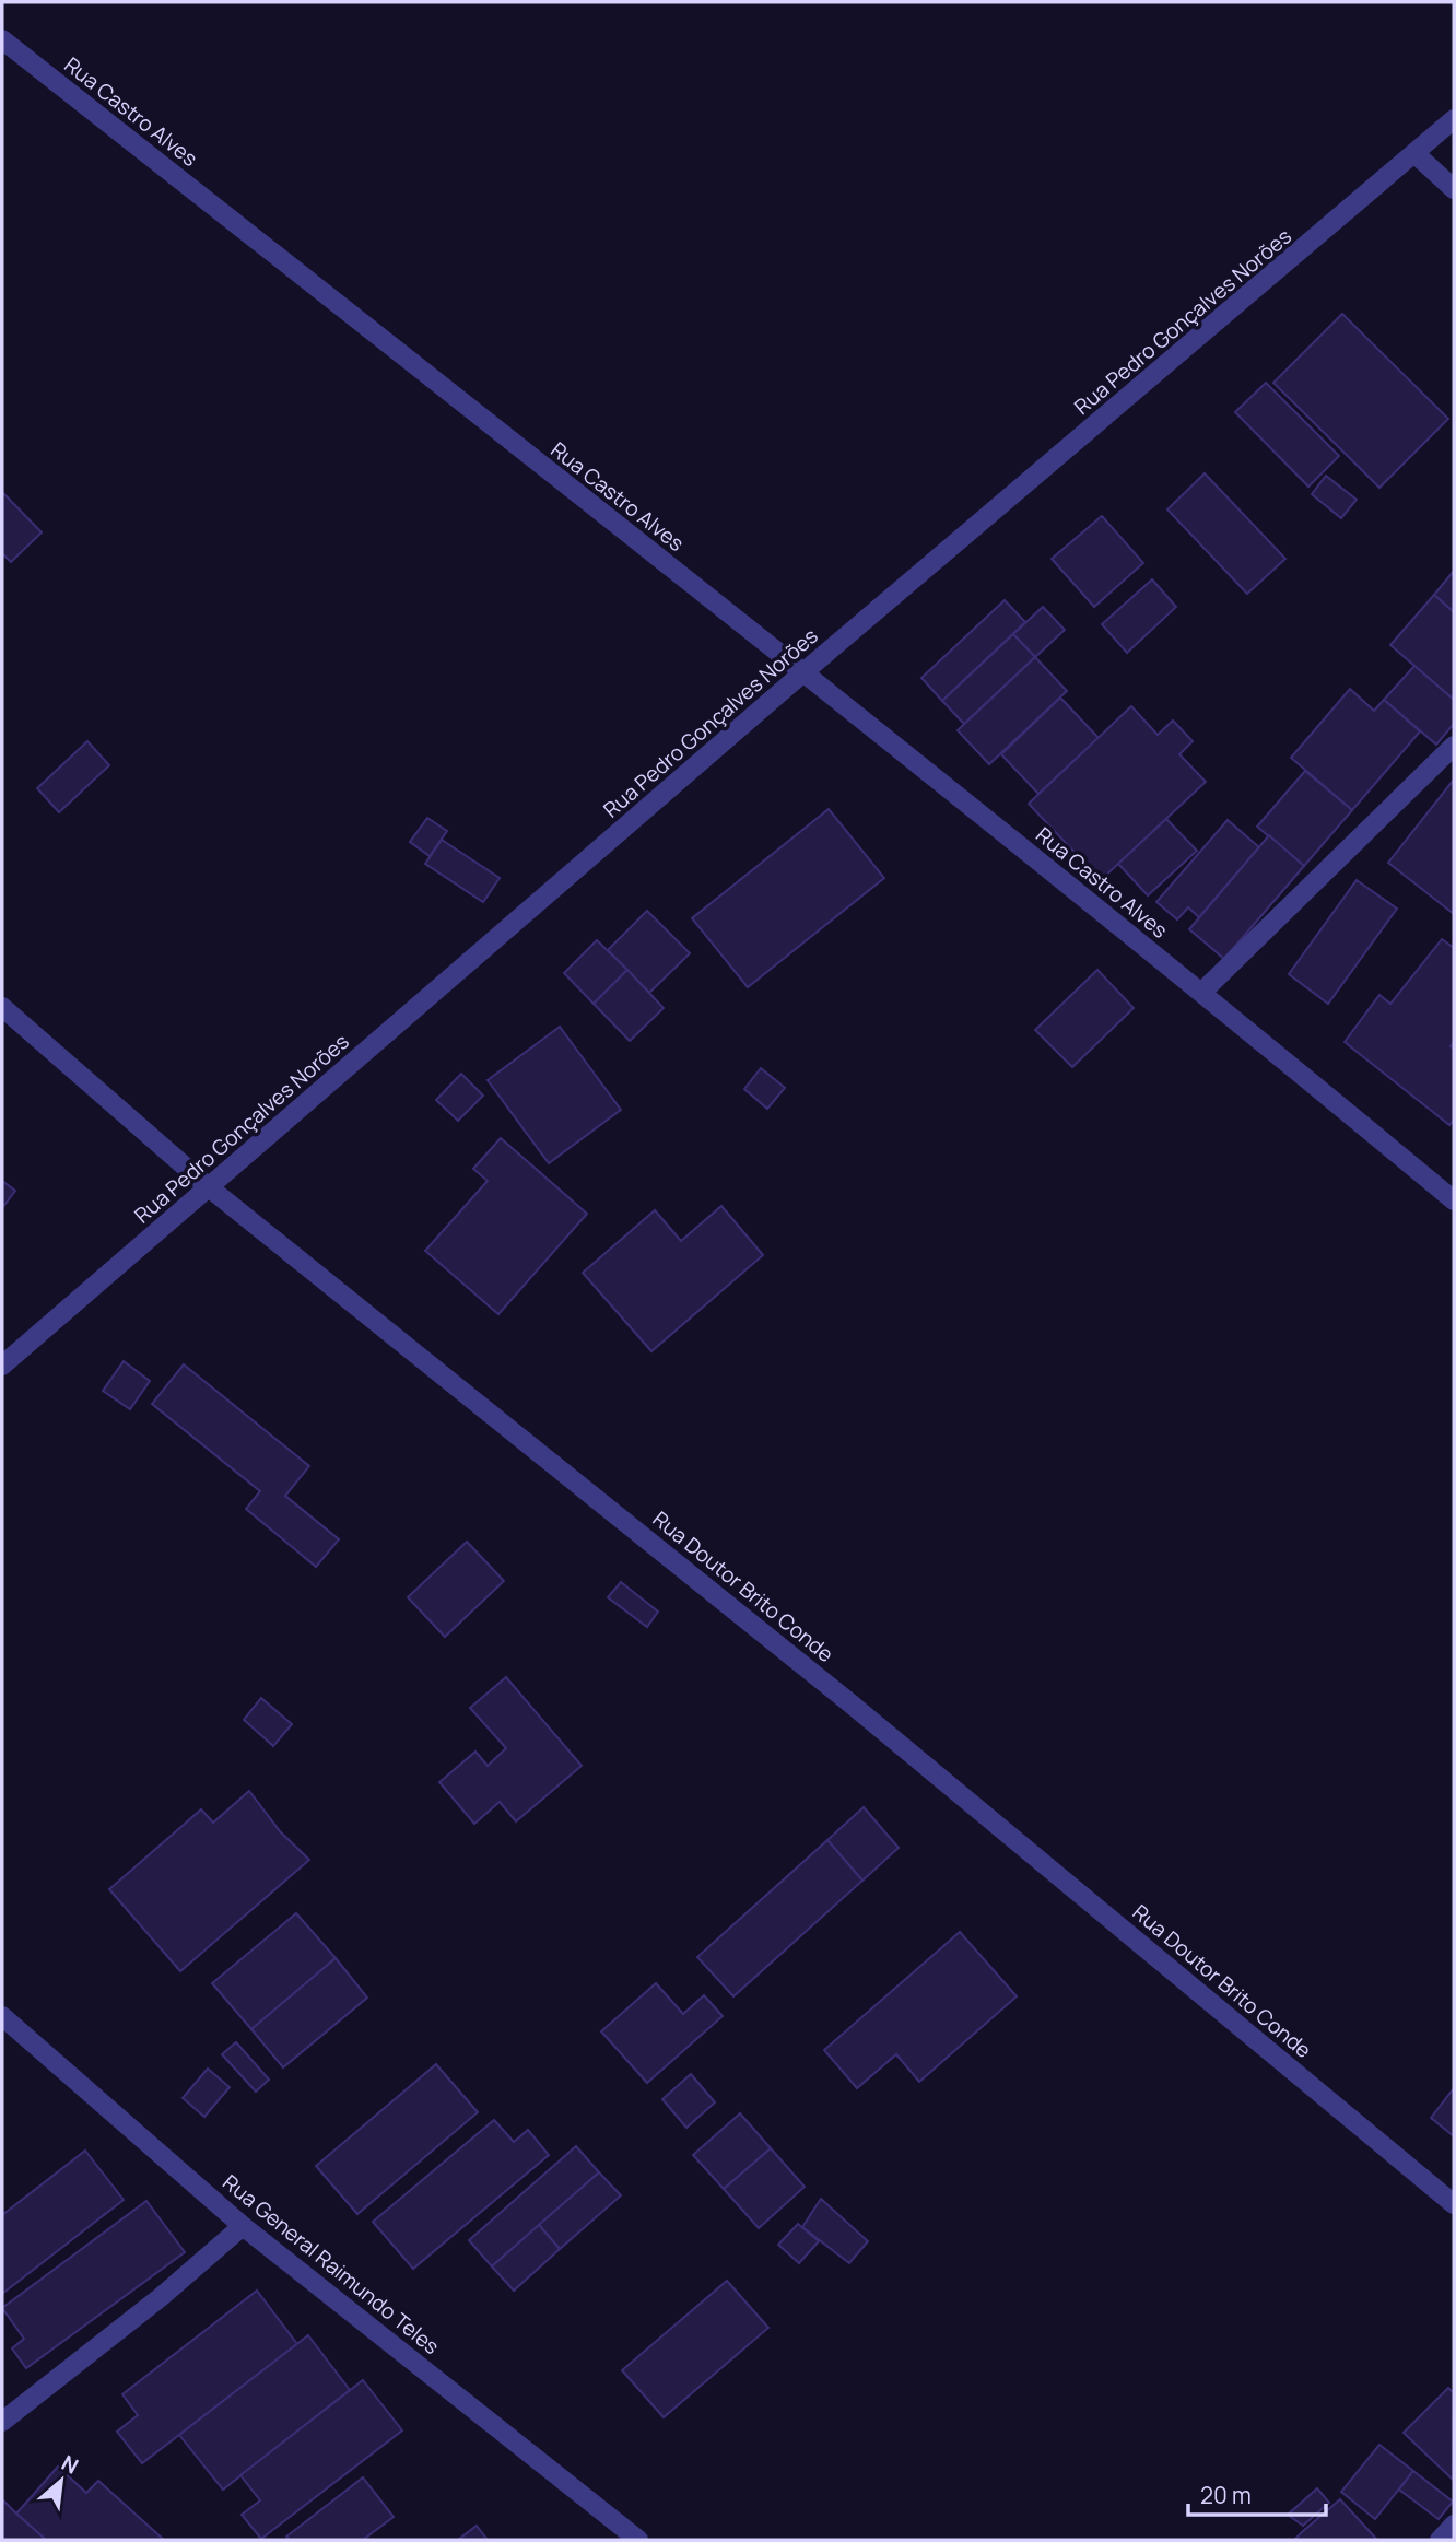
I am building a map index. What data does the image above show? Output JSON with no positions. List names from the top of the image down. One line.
{"streets":{"street":["Rua Castro Alves","Rua Pedro Gonçalves Norões","Rua Doutor Brito Conde","Rua General Raimundo Teles"]},"crossings":[["Rua Castro Alves","Rua Pedro Gonçalves Norões"],["Rua Pedro Gonçalves Norões","Rua Doutor Brito Conde"]],"scale_bar":"20 m","north":"top right"}
